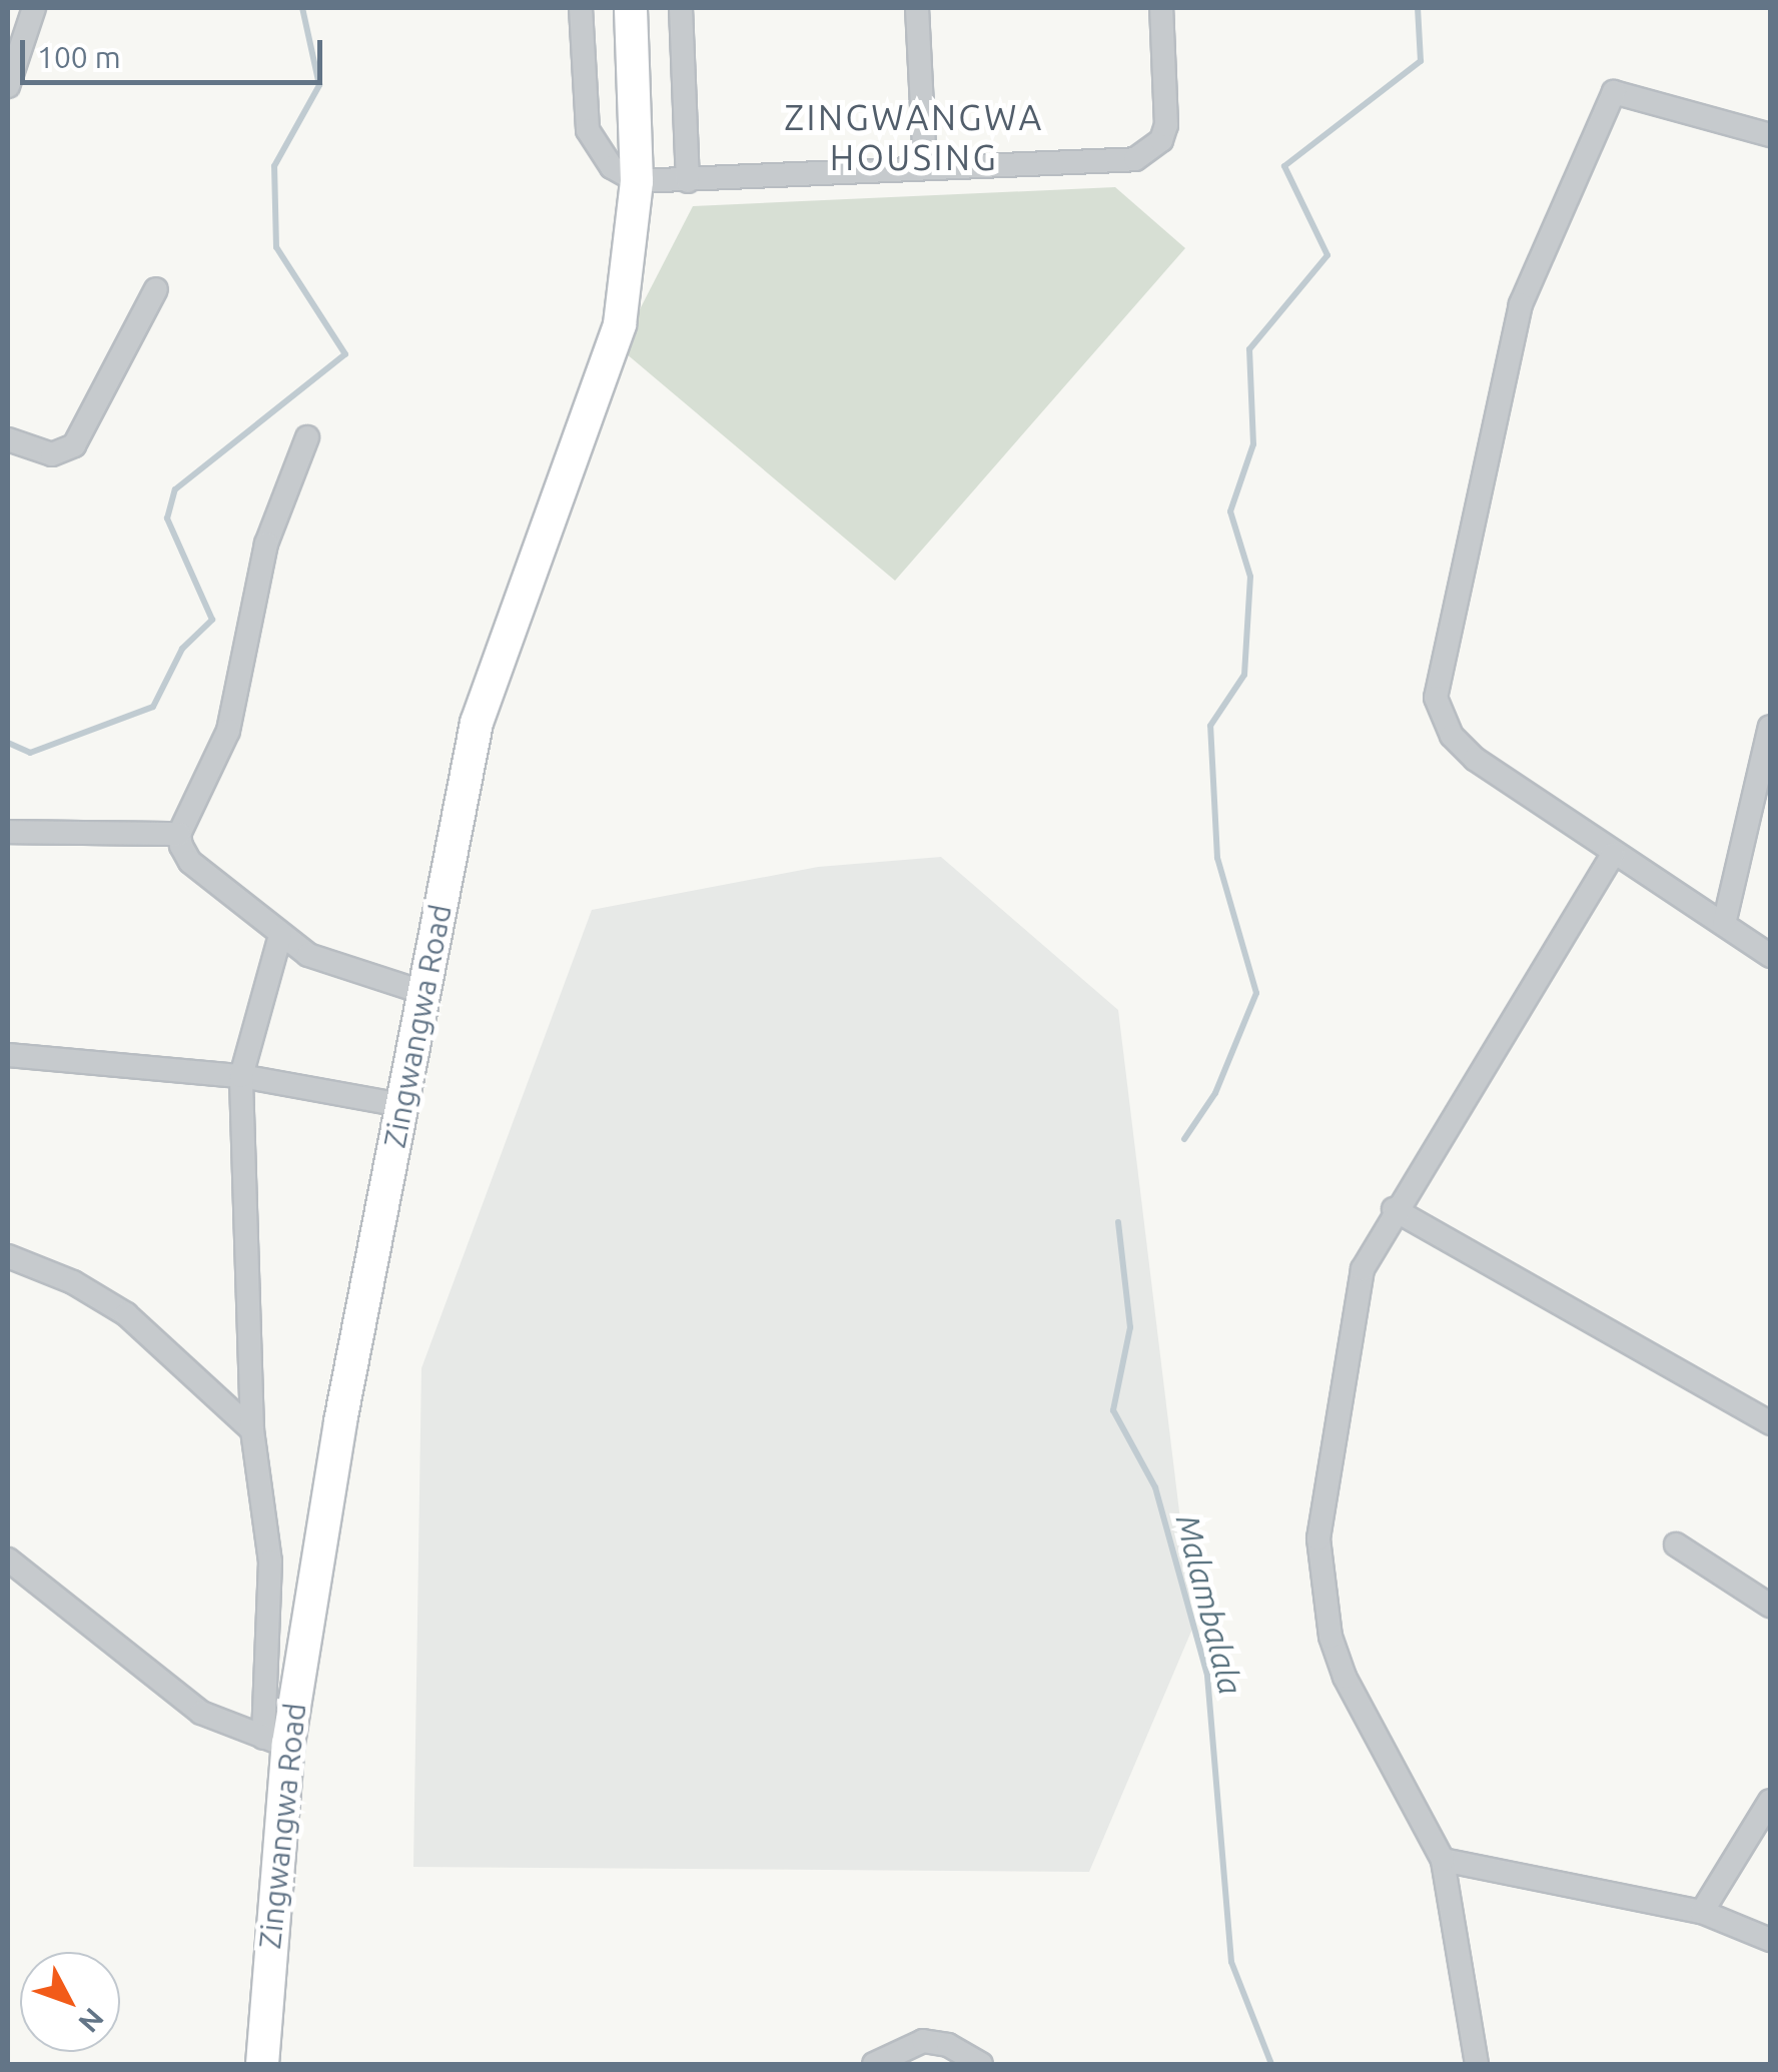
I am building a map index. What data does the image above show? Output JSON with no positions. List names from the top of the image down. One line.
{"streets":{"street":["Zingwangwa Road"]},"districts":["ZINGWANGWA HOUSING"],"water":["Malambalala"],"scale_bar":"100 m","north":"bottom right"}
